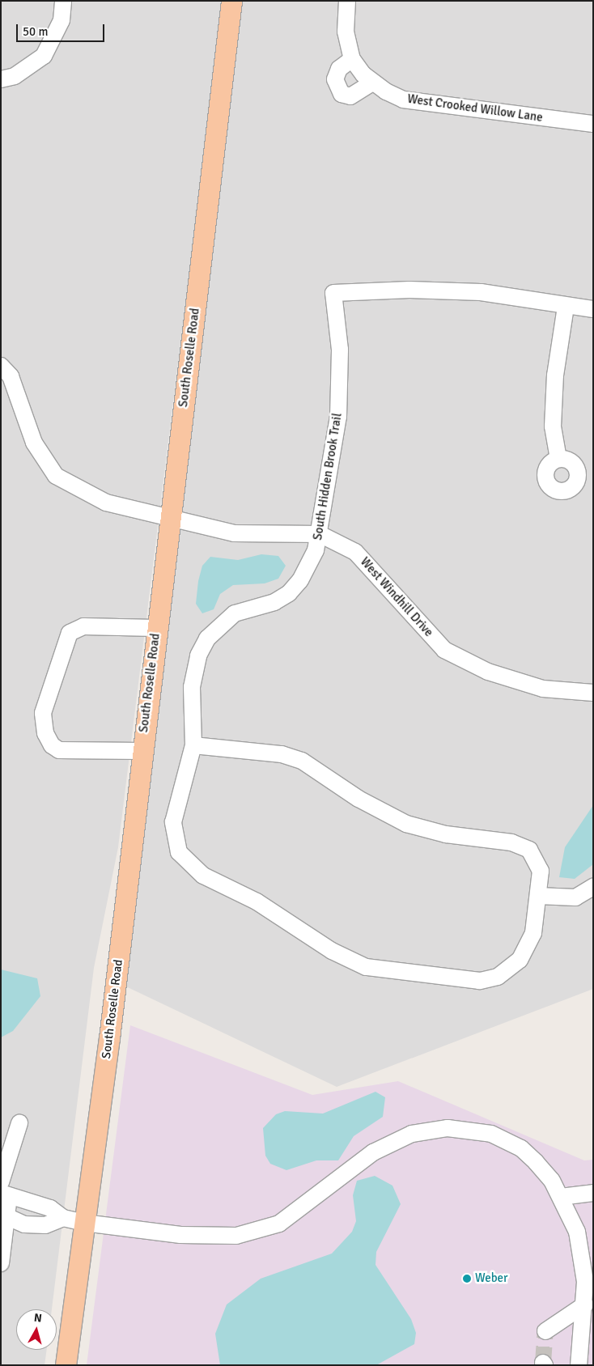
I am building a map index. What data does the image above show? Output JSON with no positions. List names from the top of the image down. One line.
{"streets":{"main road":["South Roselle Road"],"street":["West Crooked Willow Lane","South Hidden Brook Trail","West Windhill Drive"]},"crossings":[["South Roselle Road","West Windhill Drive"],["South Hidden Brook Trail","West Windhill Drive"]],"places":["Weber"],"scale_bar":"50 m","north":"top"}
